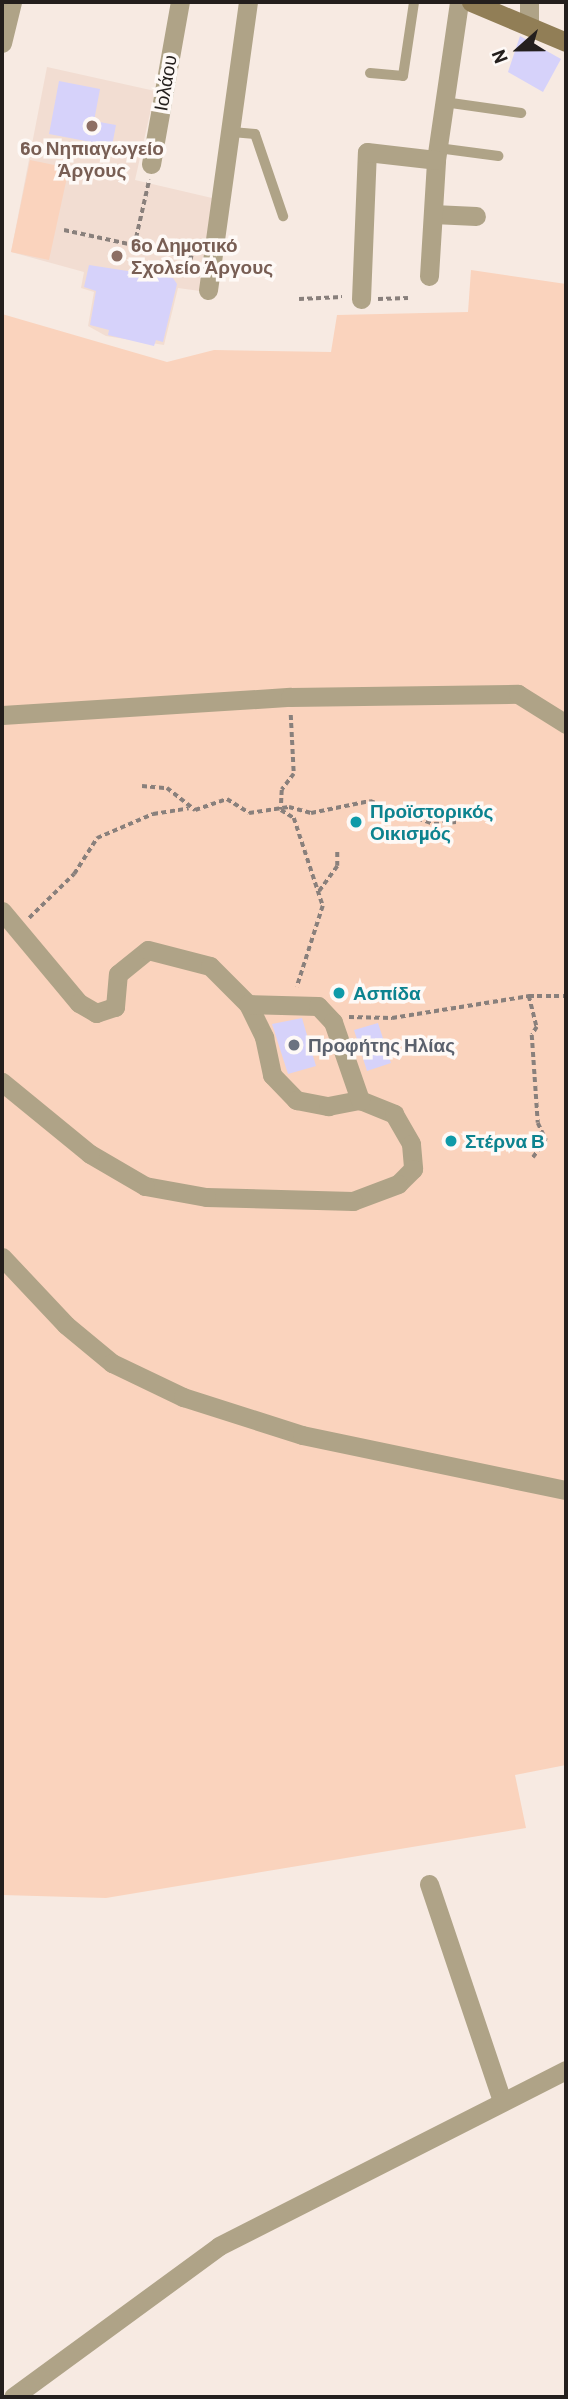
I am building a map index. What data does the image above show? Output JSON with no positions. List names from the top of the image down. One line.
{"streets":{"street":["Ιολάου"]},"places":["6ο Νηπιαγωγείο Άργους","6ο Δημοτικό Σχολείο Άργους","Προϊστορικός Οικισμός","Ασπίδα","Προφήτης Ηλίας","Στέρνα Β"],"north":"left"}
